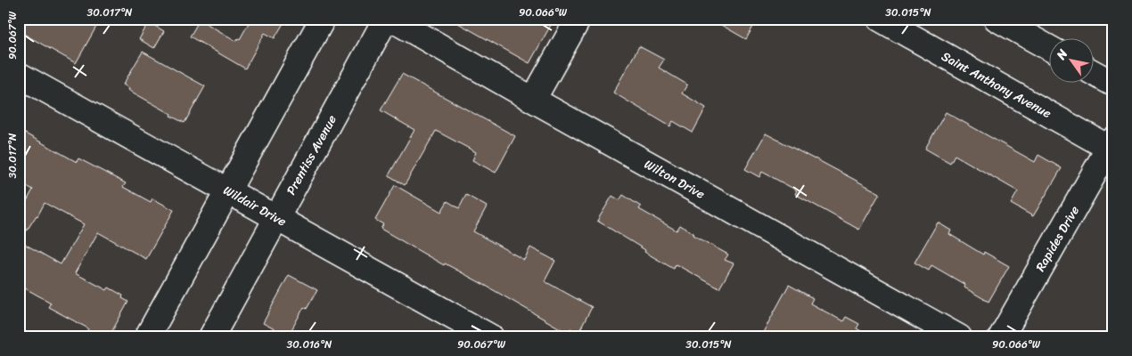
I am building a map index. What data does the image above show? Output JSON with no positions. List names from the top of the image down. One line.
{"streets":{"street":["Saint Anthony Avenue","Prentiss Avenue","Wilton Drive","Wildair Drive","Rapides Drive"]},"crossings":[["Saint Anthony Avenue","Rapides Drive"],["Prentiss Avenue","Wildair Drive"]],"north":"top left","coordinates":["30.017°N","90.066°W","30.015°N","90.067°W","30.016°N"]}
